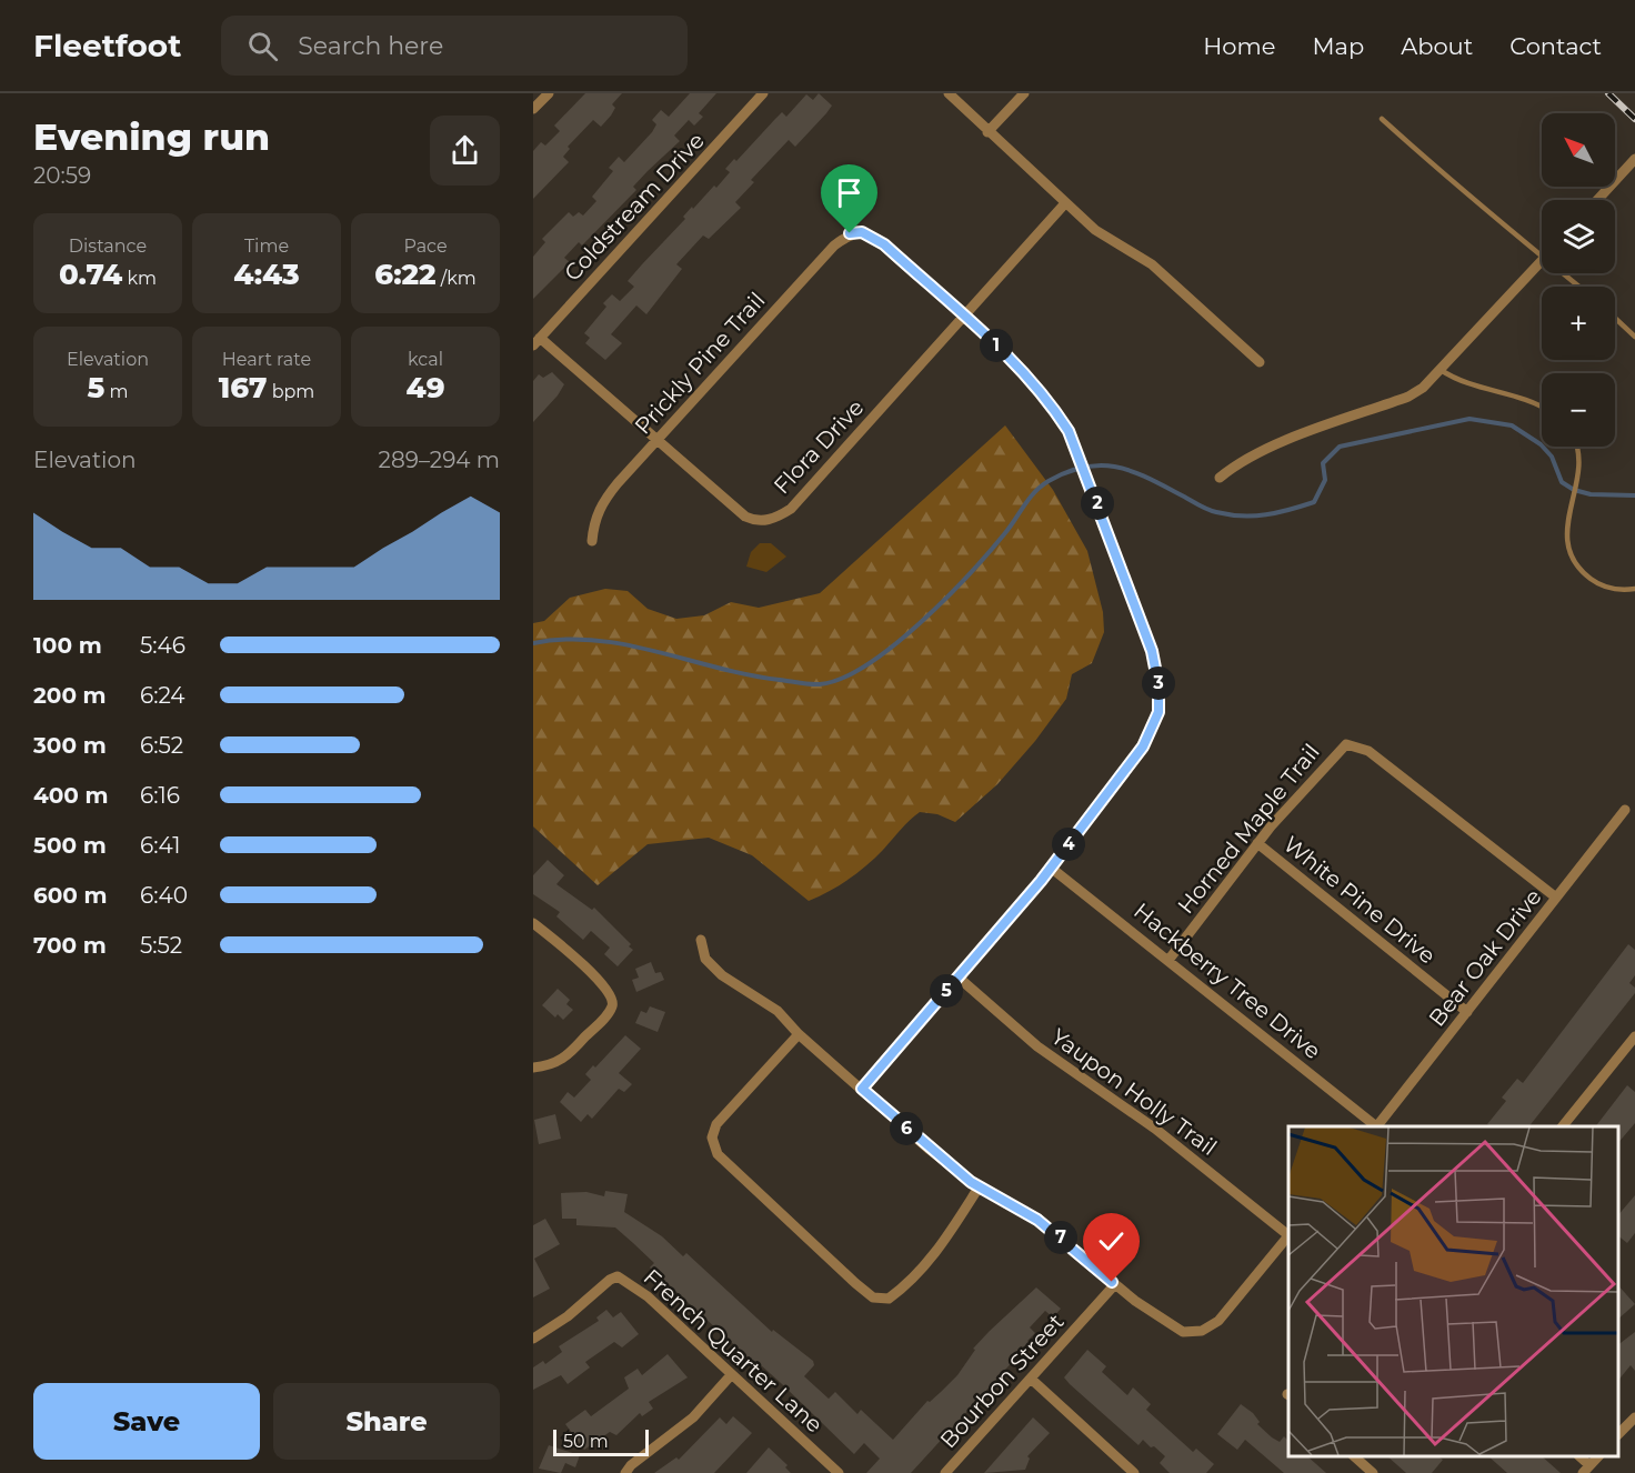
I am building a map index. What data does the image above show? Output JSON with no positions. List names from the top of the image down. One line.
{"streets":{"street":["Coldstream Drive","Prickly Pine Trail","Flora Drive","Horned Maple Trail","White Pine Drive","Bear Oak Drive","Hackberry Tree Drive","Yaupon Holly Trail","French Quarter Lane","Bourbon Street"]},"crossings":[["Coldstream Drive","Flora Drive"],["Prickly Pine Trail","Flora Drive"],["Horned Maple Trail","White Pine Drive"],["Horned Maple Trail","Bear Oak Drive"],["Horned Maple Trail","Hackberry Tree Drive"],["White Pine Drive","Bear Oak Drive"]],"scale_bar":"50 m","north":"top left","page":{"header":"Fleetfoot","search":"Search here","nav":["Home","Map","About","Contact"],"heading":["Evening run","20:59"],"map_buttons":["+","−"],"stats":[["Distance","0.74 km"],["Time","4:43"],["Pace","6:22 /km"],["Elevation","5 m"],["Heart rate","167 bpm"],["kcal","49"]],"pins":["1","2","3","4","5","6","7"],"chart":["Elevation","289–294 m"],"list":[{"name":"100 m","note":"5:46"},{"name":"200 m","note":"6:24"},{"name":"300 m","note":"6:52"},{"name":"400 m","note":"6:16"},{"name":"500 m","note":"6:41"},{"name":"600 m","note":"6:40"},{"name":"700 m","note":"5:52"}],"buttons":["Save","Share"],"scale":"50 m"}}
